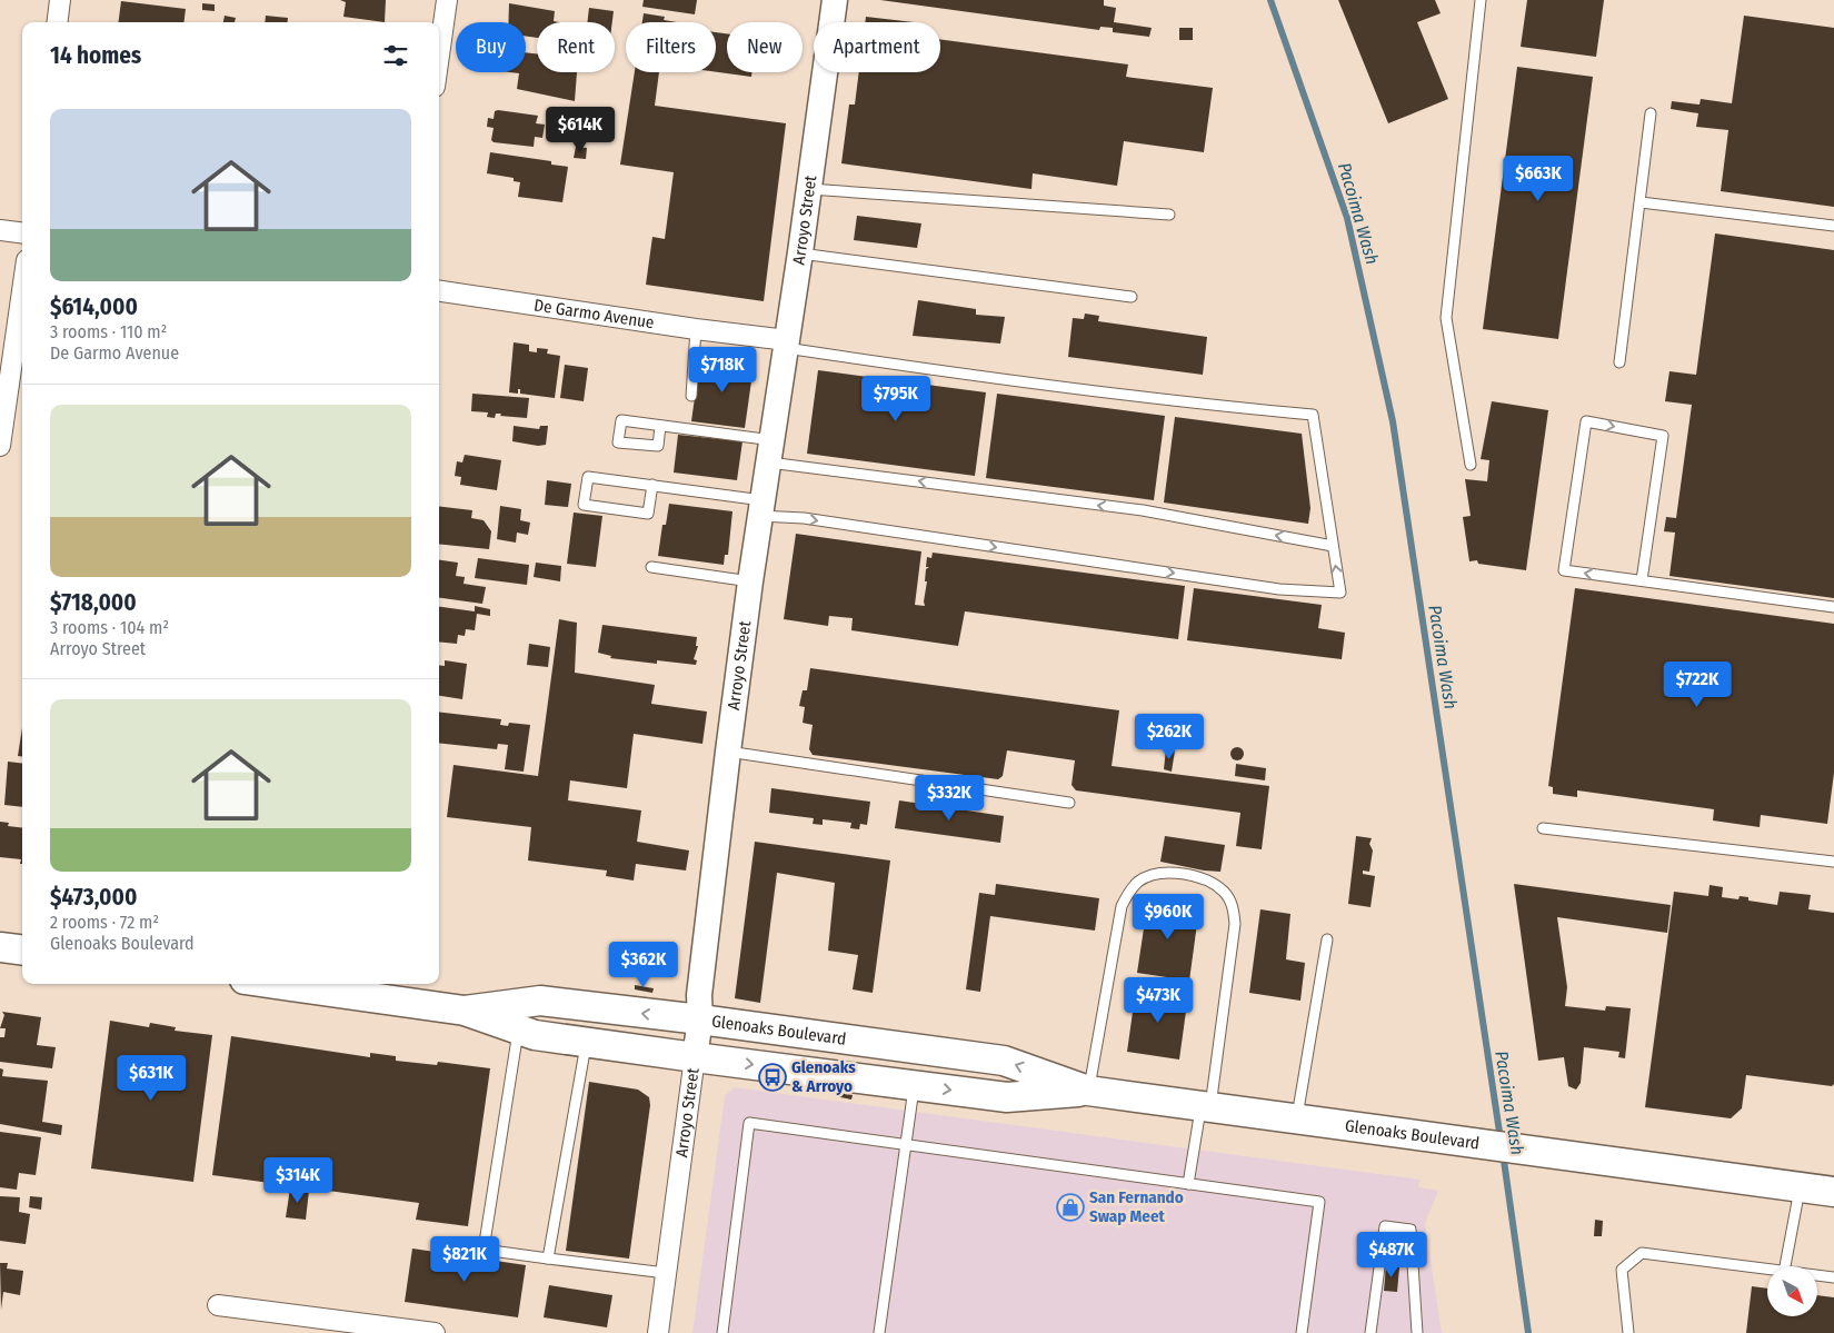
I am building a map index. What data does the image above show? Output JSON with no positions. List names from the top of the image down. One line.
{"streets":{"main road":["Glenoaks Boulevard"],"street":["Arroyo Street","De Garmo Avenue"]},"crossings":[["Arroyo Street","De Garmo Avenue"],["Arroyo Street","Glenoaks Boulevard"]],"water":["Pacoima Wash"],"places":{"bus stop":["Glenoaks & Arroyo"],"shop":["San Fernando Swap Meet"]},"north":"bottom right","page":{"chip":["Buy","Rent","Filters","New","Apartment"],"heading":"14 homes","list":[{"name":"$614,000","note":"3 rooms · 110 m² · De Garmo Avenue"},{"name":"$718,000","note":"3 rooms · 104 m² · Arroyo Street"},{"name":"$473,000","note":"2 rooms · 72 m² · Glenoaks Boulevard"}],"price":["$614K","$663K","$718K","$795K","$722K","$262K","$332K","$960K","$362K","$473K","$631K","$314K","$487K","$821K"]}}
